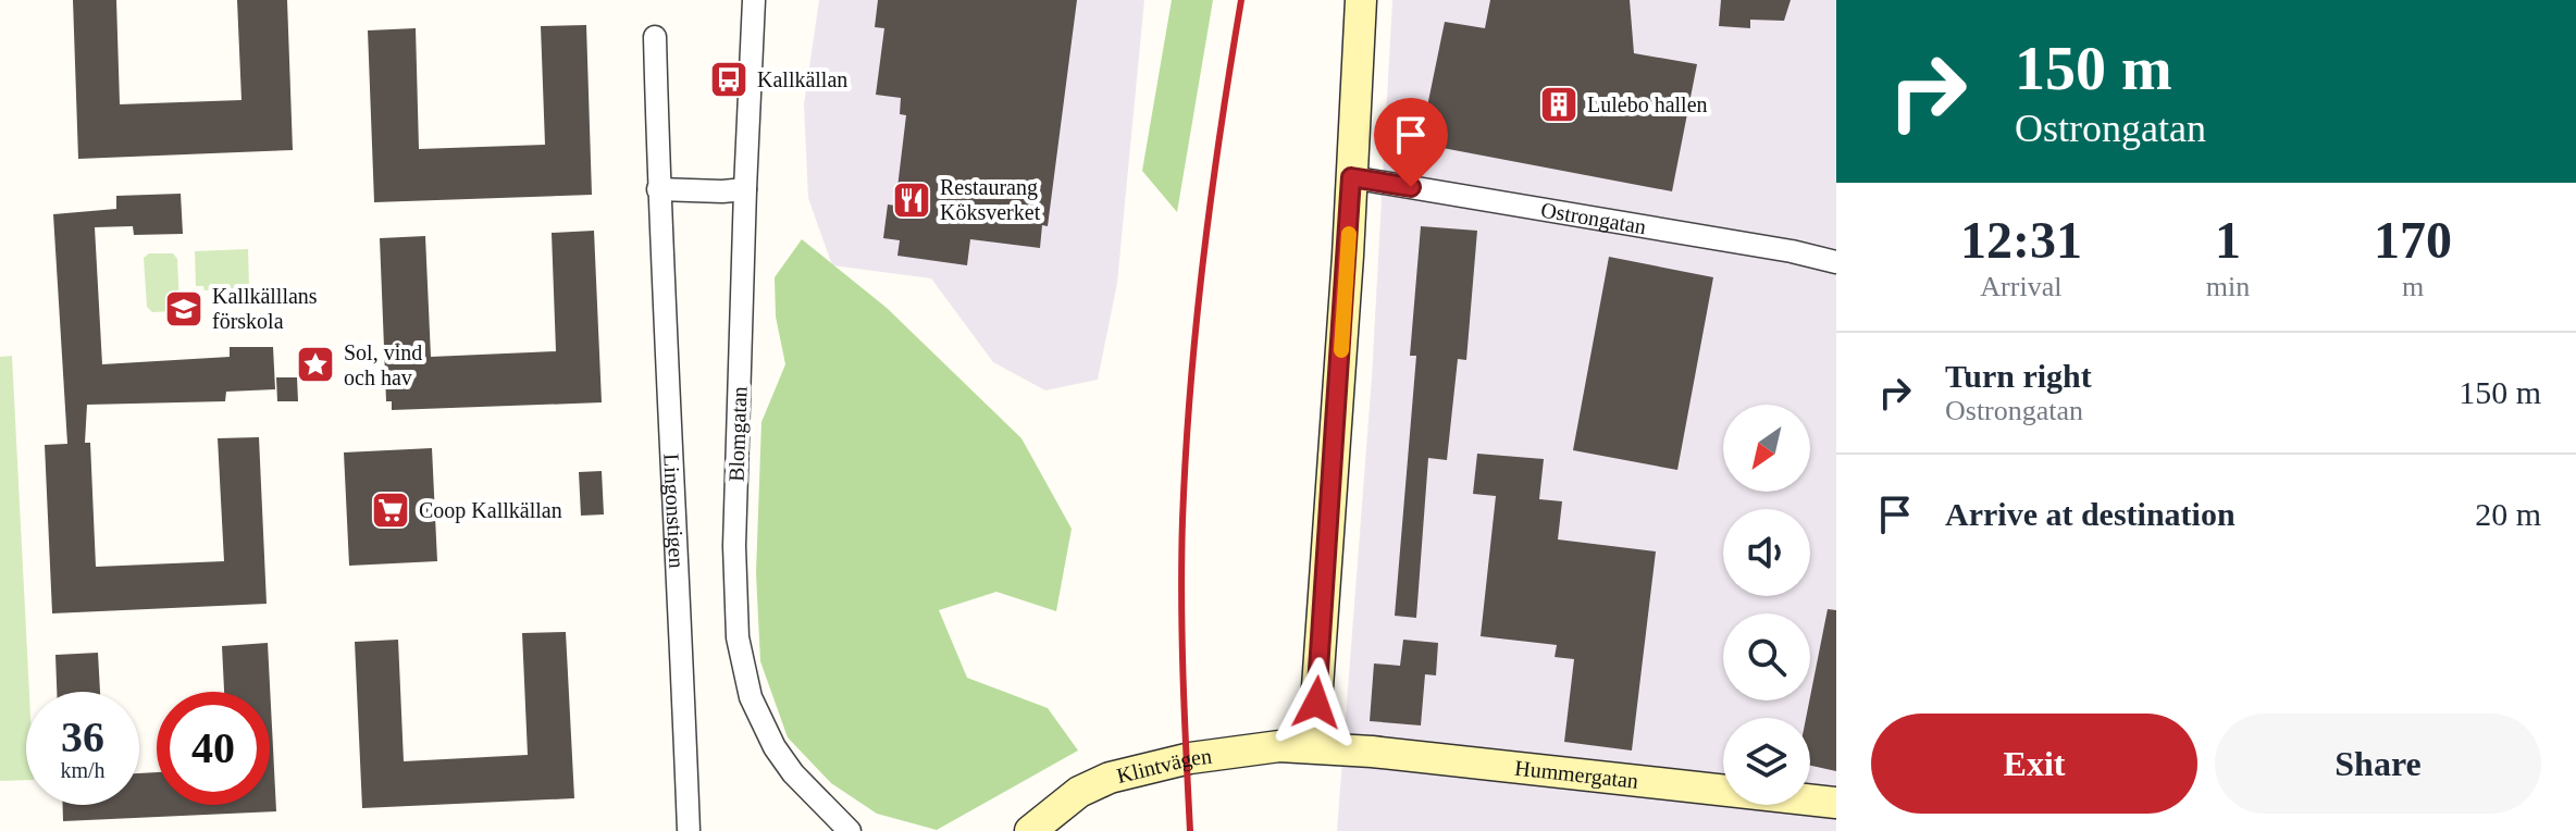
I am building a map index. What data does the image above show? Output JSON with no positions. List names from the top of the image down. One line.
{"streets":{"street":["Ostrongatan","Blomgatan","Lingonstigen","Klintvägen","Hummergatan"]},"crossings":[["Klintvägen","Hummergatan"]],"places":{"bus stop":["Kallkällan"],"building":["Lulebo hallen"],"restaurant":["Restaurang Köksverket"],"school or university":["Kallkälllans förskola"],"place":["Sol, vind och hav"],"supermarket":["Coop Kallkällan"]},"north":"bottom left","page":{"turn":["150 m","Ostrongatan"],"eta":["12:31","Arrival","1","min","170","m"],"list":[{"name":"Turn right","note":"Ostrongatan","value":"150 m"},{"name":"Arrive at destination","value":"20 m"}],"speed":"36 km/h","limit":"40","buttons":["Exit","Share"]}}
